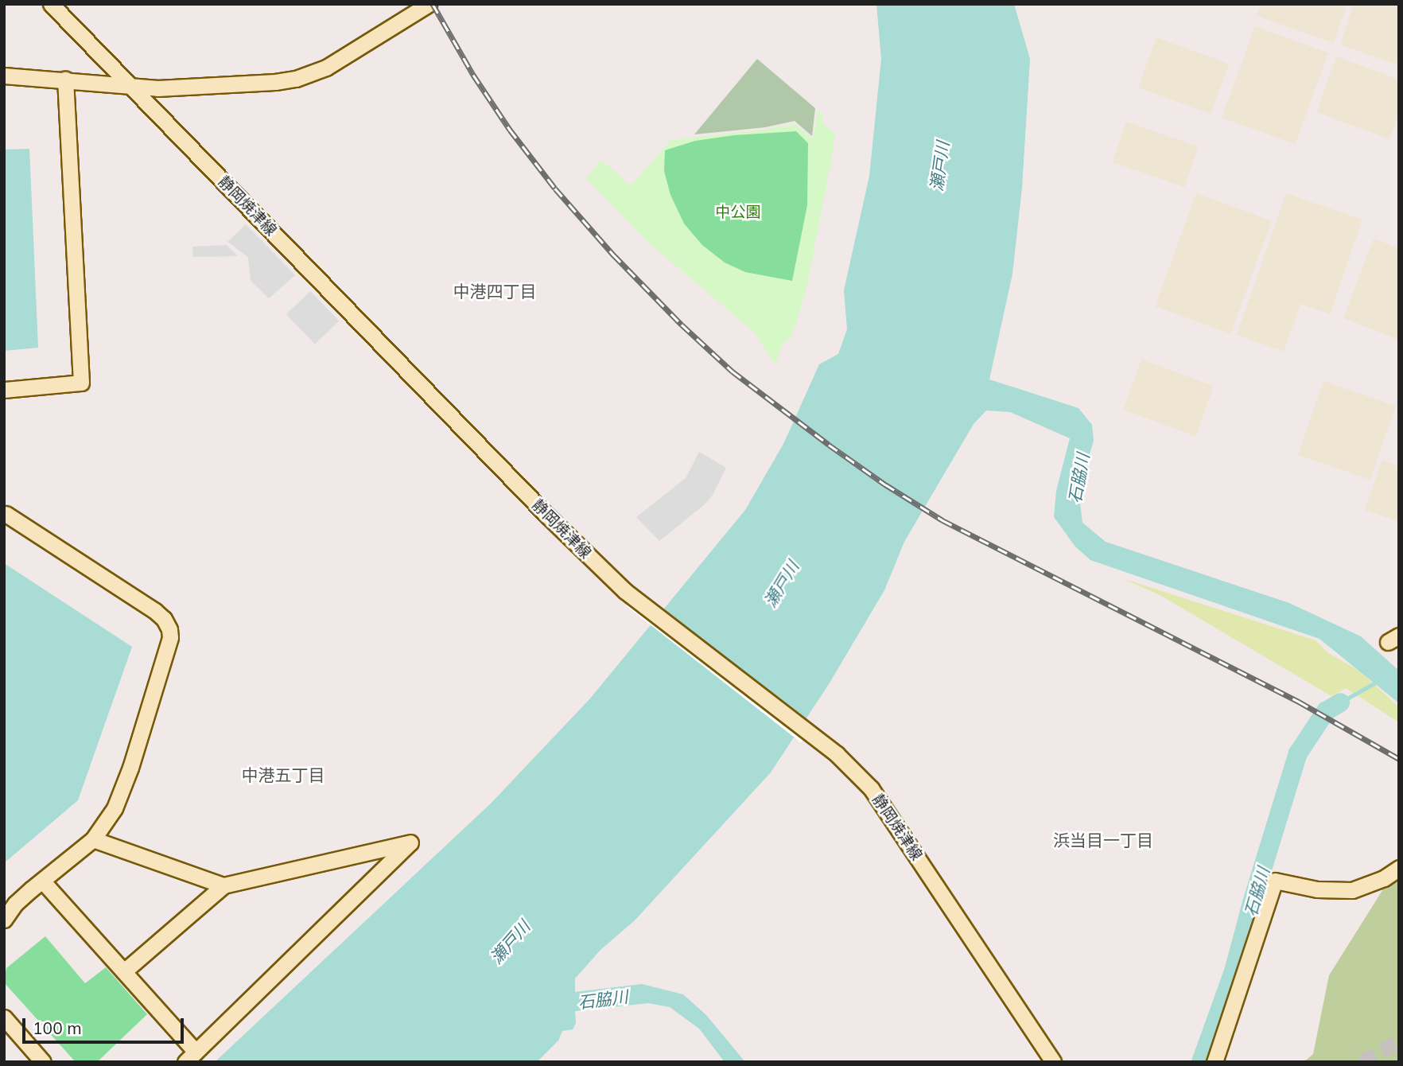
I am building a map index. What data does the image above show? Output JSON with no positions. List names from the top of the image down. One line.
{"streets":{"street":["静岡焼津線"]},"districts":["中港四丁目","中港五丁目","浜当目一丁目"],"water":["瀬戸川","石脇川"],"parks":["中公園"],"scale_bar":"100 m"}
